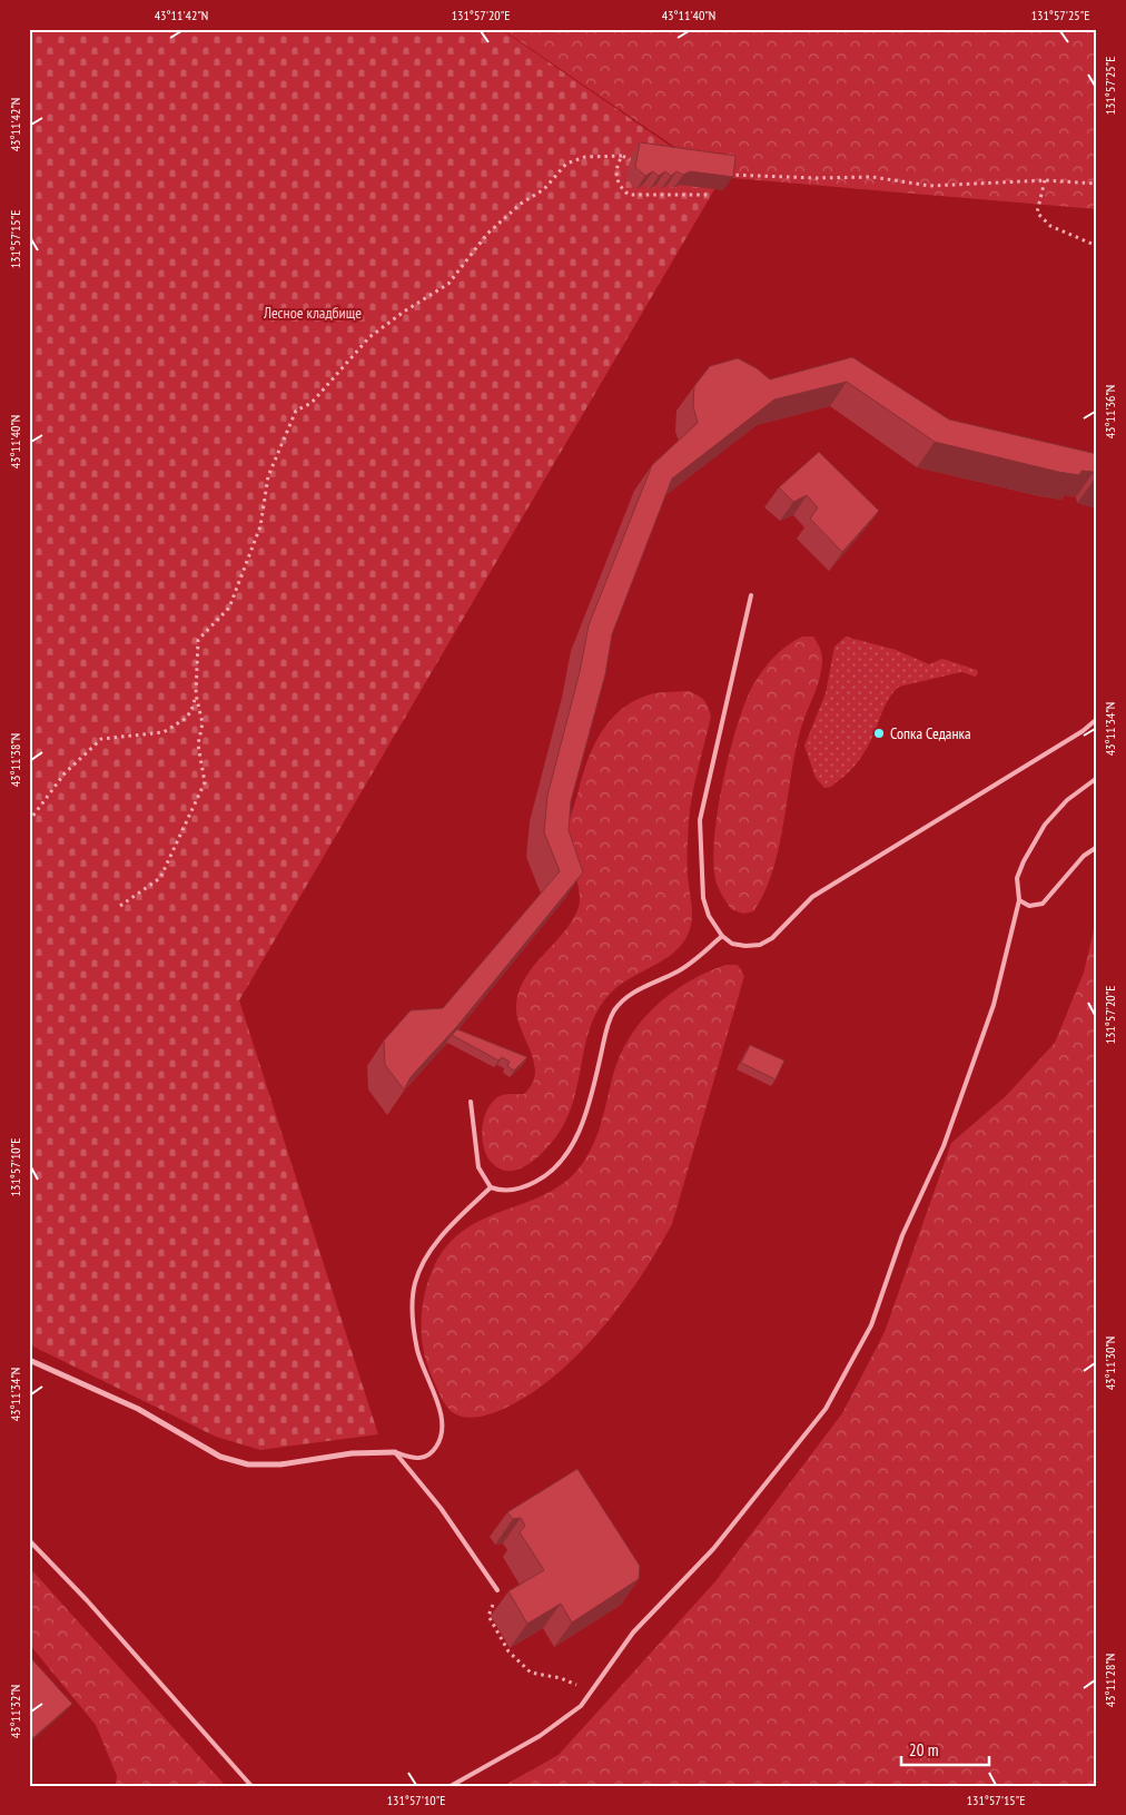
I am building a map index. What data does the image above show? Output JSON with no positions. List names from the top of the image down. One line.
{"parks":["Лесное кладбище"],"places":["Сопка Седанка"],"scale_bar":"20 m","coordinates":["43°11'42\"N","131°57'20\"E","43°11'40\"N","131°57'25\"E","131°57'15\"E","43°11'36\"N","43°11'34\"N","43°11'38\"N","131°57'10\"E","43°11'30\"N","43°11'28\"N","43°11'32\"N"]}
